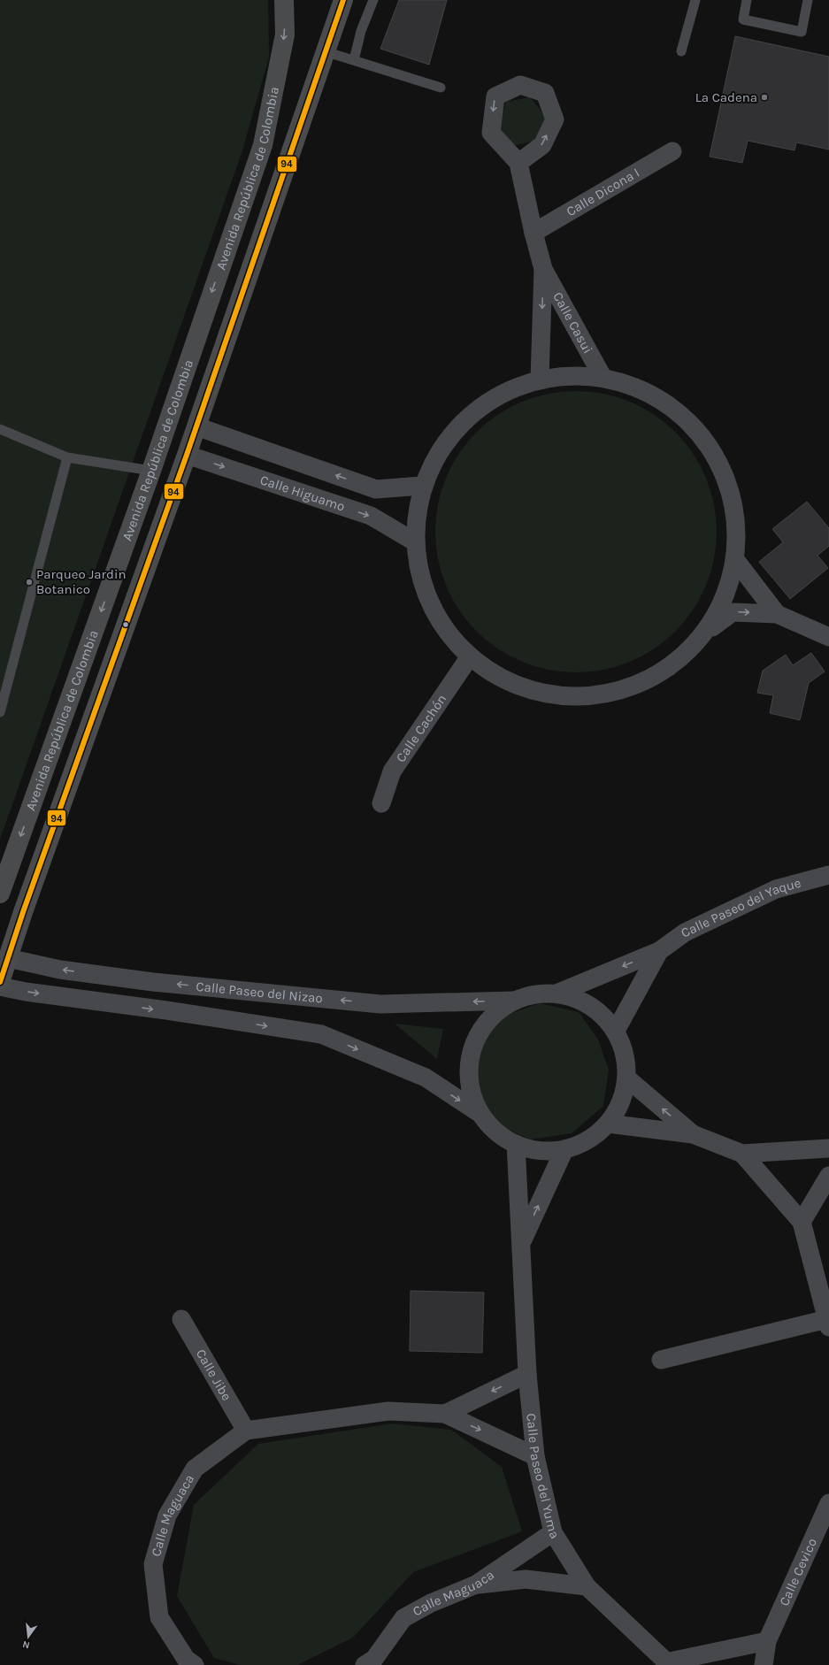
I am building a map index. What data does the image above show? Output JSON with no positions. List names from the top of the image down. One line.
{"streets":{"main road":["Avenida República de Colombia"],"street":["Calle Dicona I","Calle Casui","Calle Higuamo","Calle Cachón","Calle Paseo del Yaque","Calle Paseo del Nizao","Calle Jibe","Calle Paseo del Yuma","Calle Maguaca","Calle Cevico"]},"crossings":[["Avenida República de Colombia","Calle Higuamo"],["Avenida República de Colombia","Calle Paseo del Nizao"],["Calle Dicona I","Calle Casui"],["Calle Jibe","Calle Maguaca"],["Calle Paseo del Yuma","Calle Maguaca"]],"places":["La Cadena","Parqueo Jardin Botanico"],"lines":["transit line 94"],"north":"bottom"}
